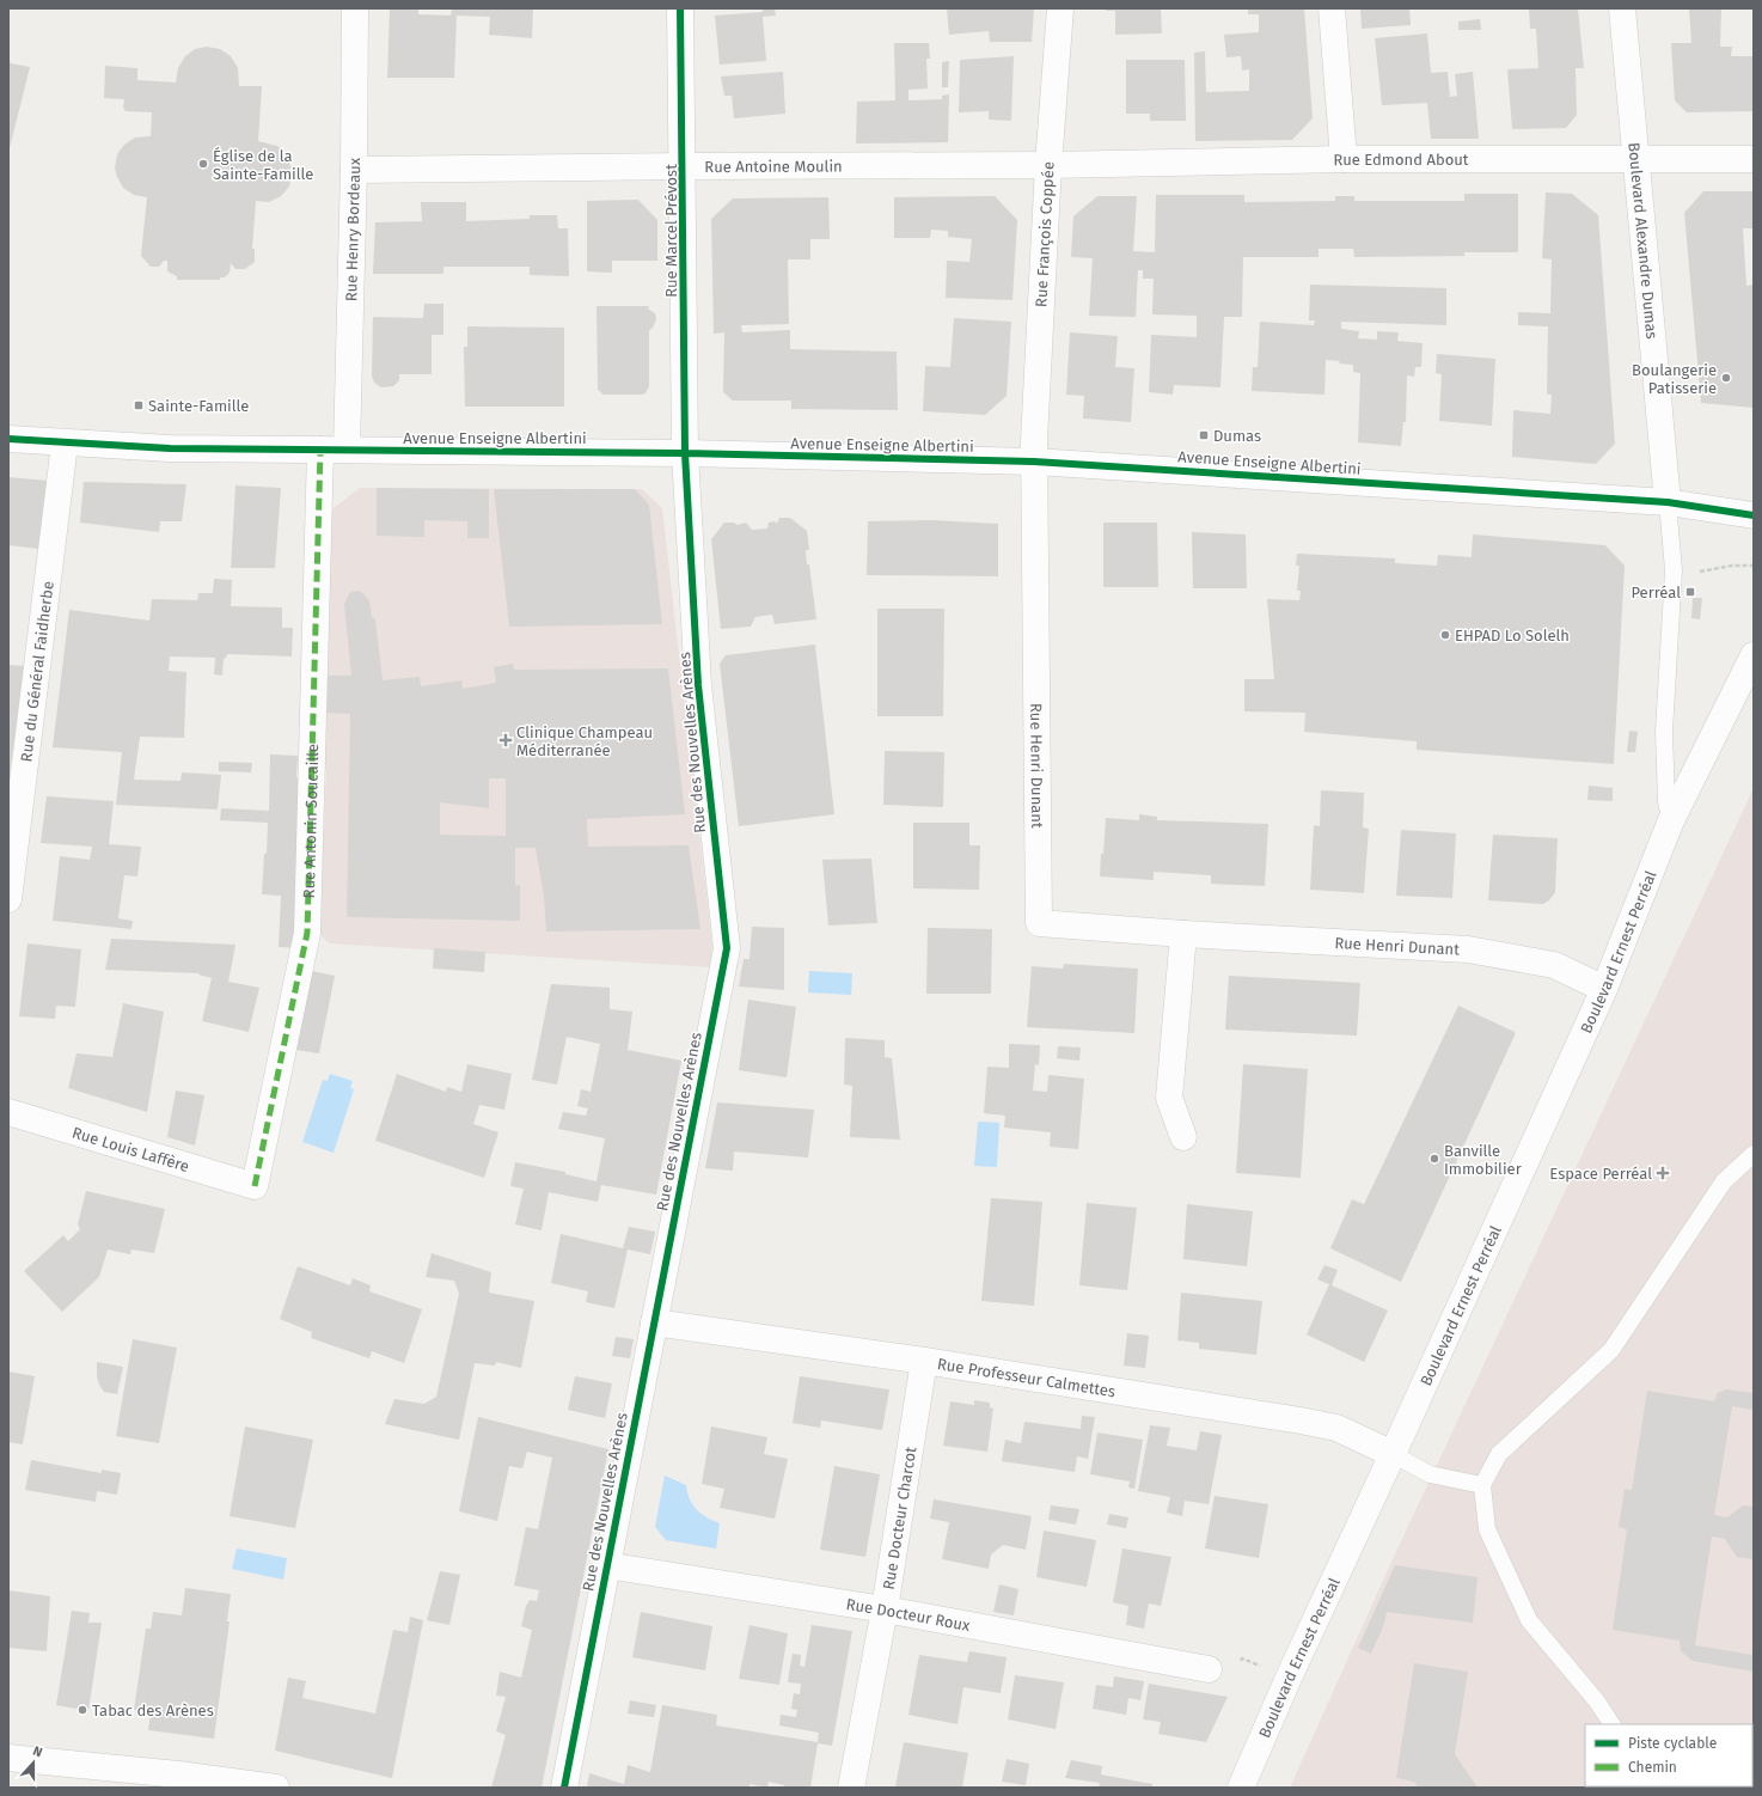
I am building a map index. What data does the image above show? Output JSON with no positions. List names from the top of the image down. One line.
{"streets":{"street":["Rue Edmond About","Rue Antoine Moulin","Rue Henry Bordeaux","Rue Marcel Prévost","Rue François Coppée","Boulevard Alexandre Dumas","Avenue Enseigne Albertini","Rue du Général Faidherbe","Rue des Nouvelles Arènes","Rue Henri Dunant","Rue Antonin Soucaille","Boulevard Ernest Perréal","Rue Louis Laffère","Rue Professeur Calmettes","Rue Docteur Charcot","Rue Docteur Roux"]},"crossings":[["Rue Edmond About","Rue Antoine Moulin"],["Rue Edmond About","Rue François Coppée"],["Rue Edmond About","Boulevard Alexandre Dumas"],["Rue Antoine Moulin","Rue Henry Bordeaux"],["Rue Antoine Moulin","Rue Marcel Prévost"],["Rue Antoine Moulin","Rue François Coppée"],["Rue Henry Bordeaux","Avenue Enseigne Albertini"],["Rue Marcel Prévost","Avenue Enseigne Albertini"],["Rue Marcel Prévost","Rue des Nouvelles Arènes"],["Rue François Coppée","Avenue Enseigne Albertini"],["Rue François Coppée","Rue Henri Dunant"],["Boulevard Alexandre Dumas","Avenue Enseigne Albertini"],["Avenue Enseigne Albertini","Rue du Général Faidherbe"],["Avenue Enseigne Albertini","Rue des Nouvelles Arènes"],["Avenue Enseigne Albertini","Rue Henri Dunant"],["Avenue Enseigne Albertini","Rue Antonin Soucaille"],["Rue des Nouvelles Arènes","Rue Professeur Calmettes"],["Rue des Nouvelles Arènes","Rue Docteur Roux"],["Rue Henri Dunant","Boulevard Ernest Perréal"],["Rue Antonin Soucaille","Rue Louis Laffère"],["Boulevard Ernest Perréal","Rue Professeur Calmettes"],["Rue Professeur Calmettes","Rue Docteur Charcot"],["Rue Docteur Charcot","Rue Docteur Roux"]],"places":{"other":["Église de la Sainte-Famille","Boulangerie Patisserie","EHPAD Lo Solelh","Banville Immobilier","Tabac des Arènes"],"transit":["Sainte-Famille","Dumas","Perréal"],"health":["Clinique Champeau Méditerranée","Espace Perréal"]},"legend":["Piste cyclable","Chemin"],"north":"top"}
